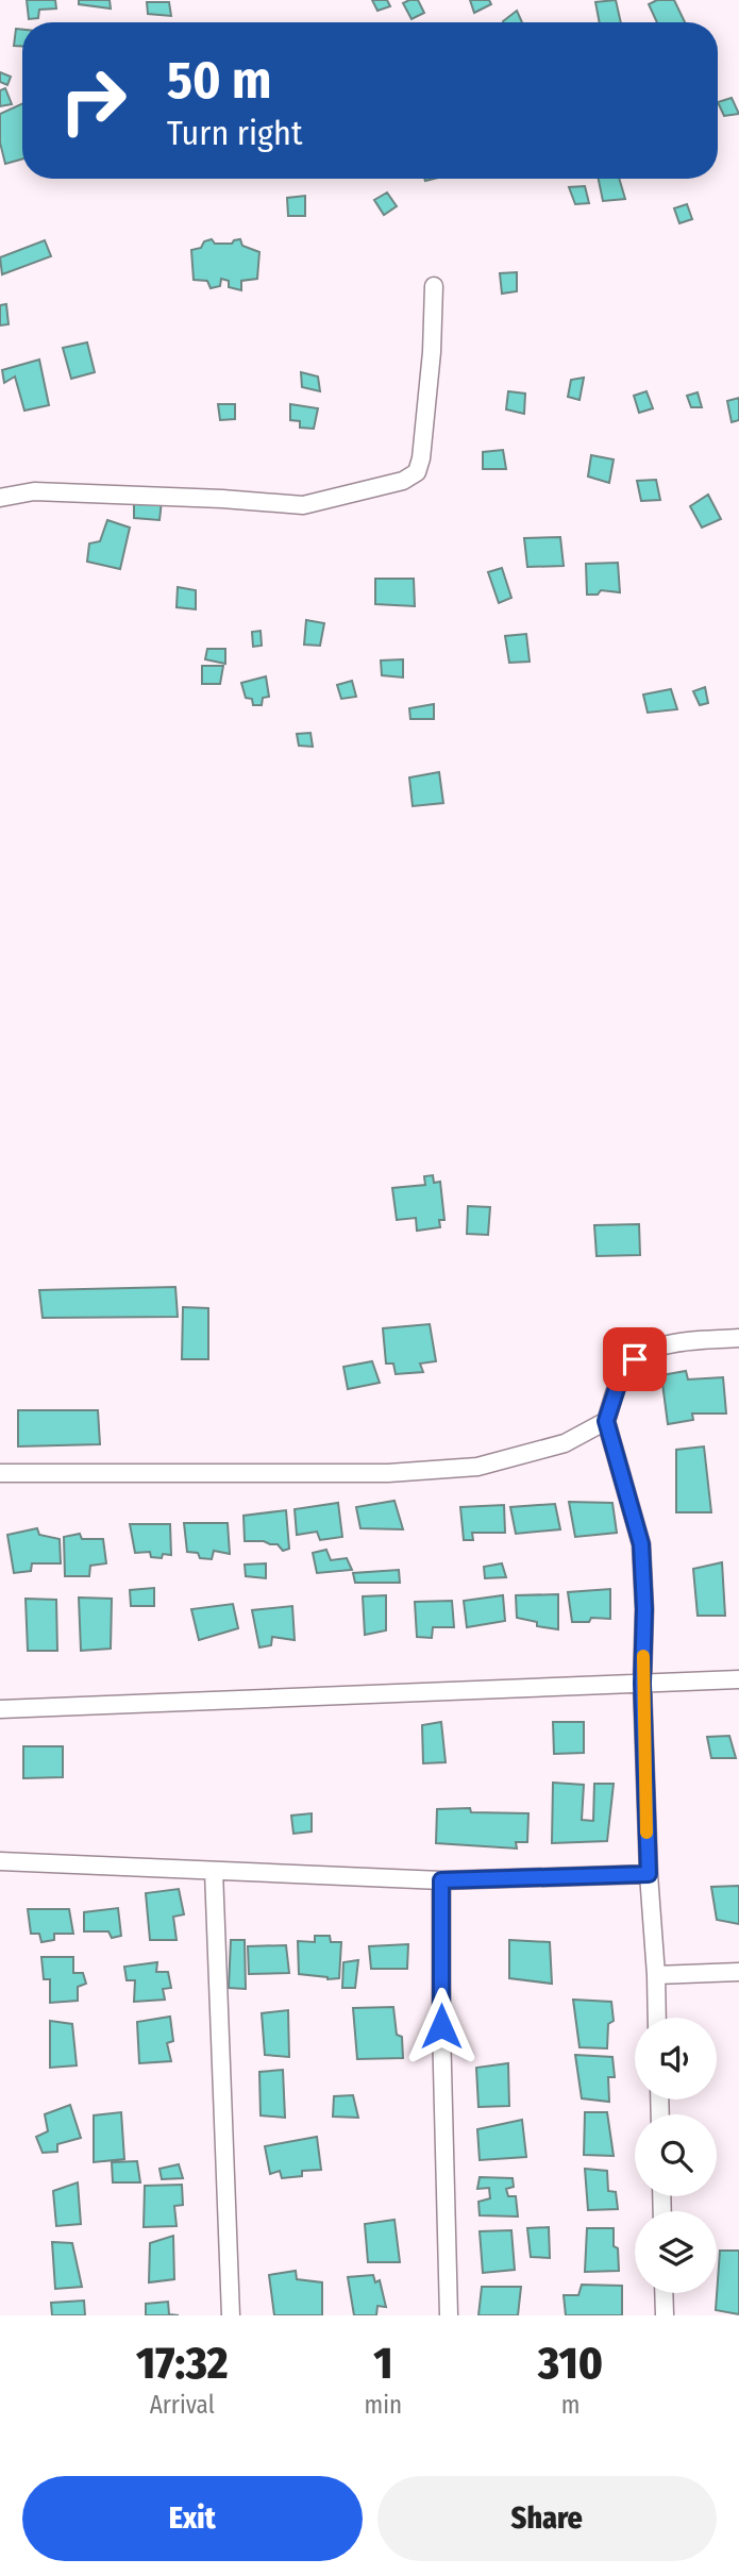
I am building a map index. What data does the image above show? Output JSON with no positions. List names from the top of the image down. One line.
{"page":{"turn":["50 m","Turn right"],"eta":["17:32","Arrival","1","min","310","m"],"buttons":["Exit","Share"]}}
